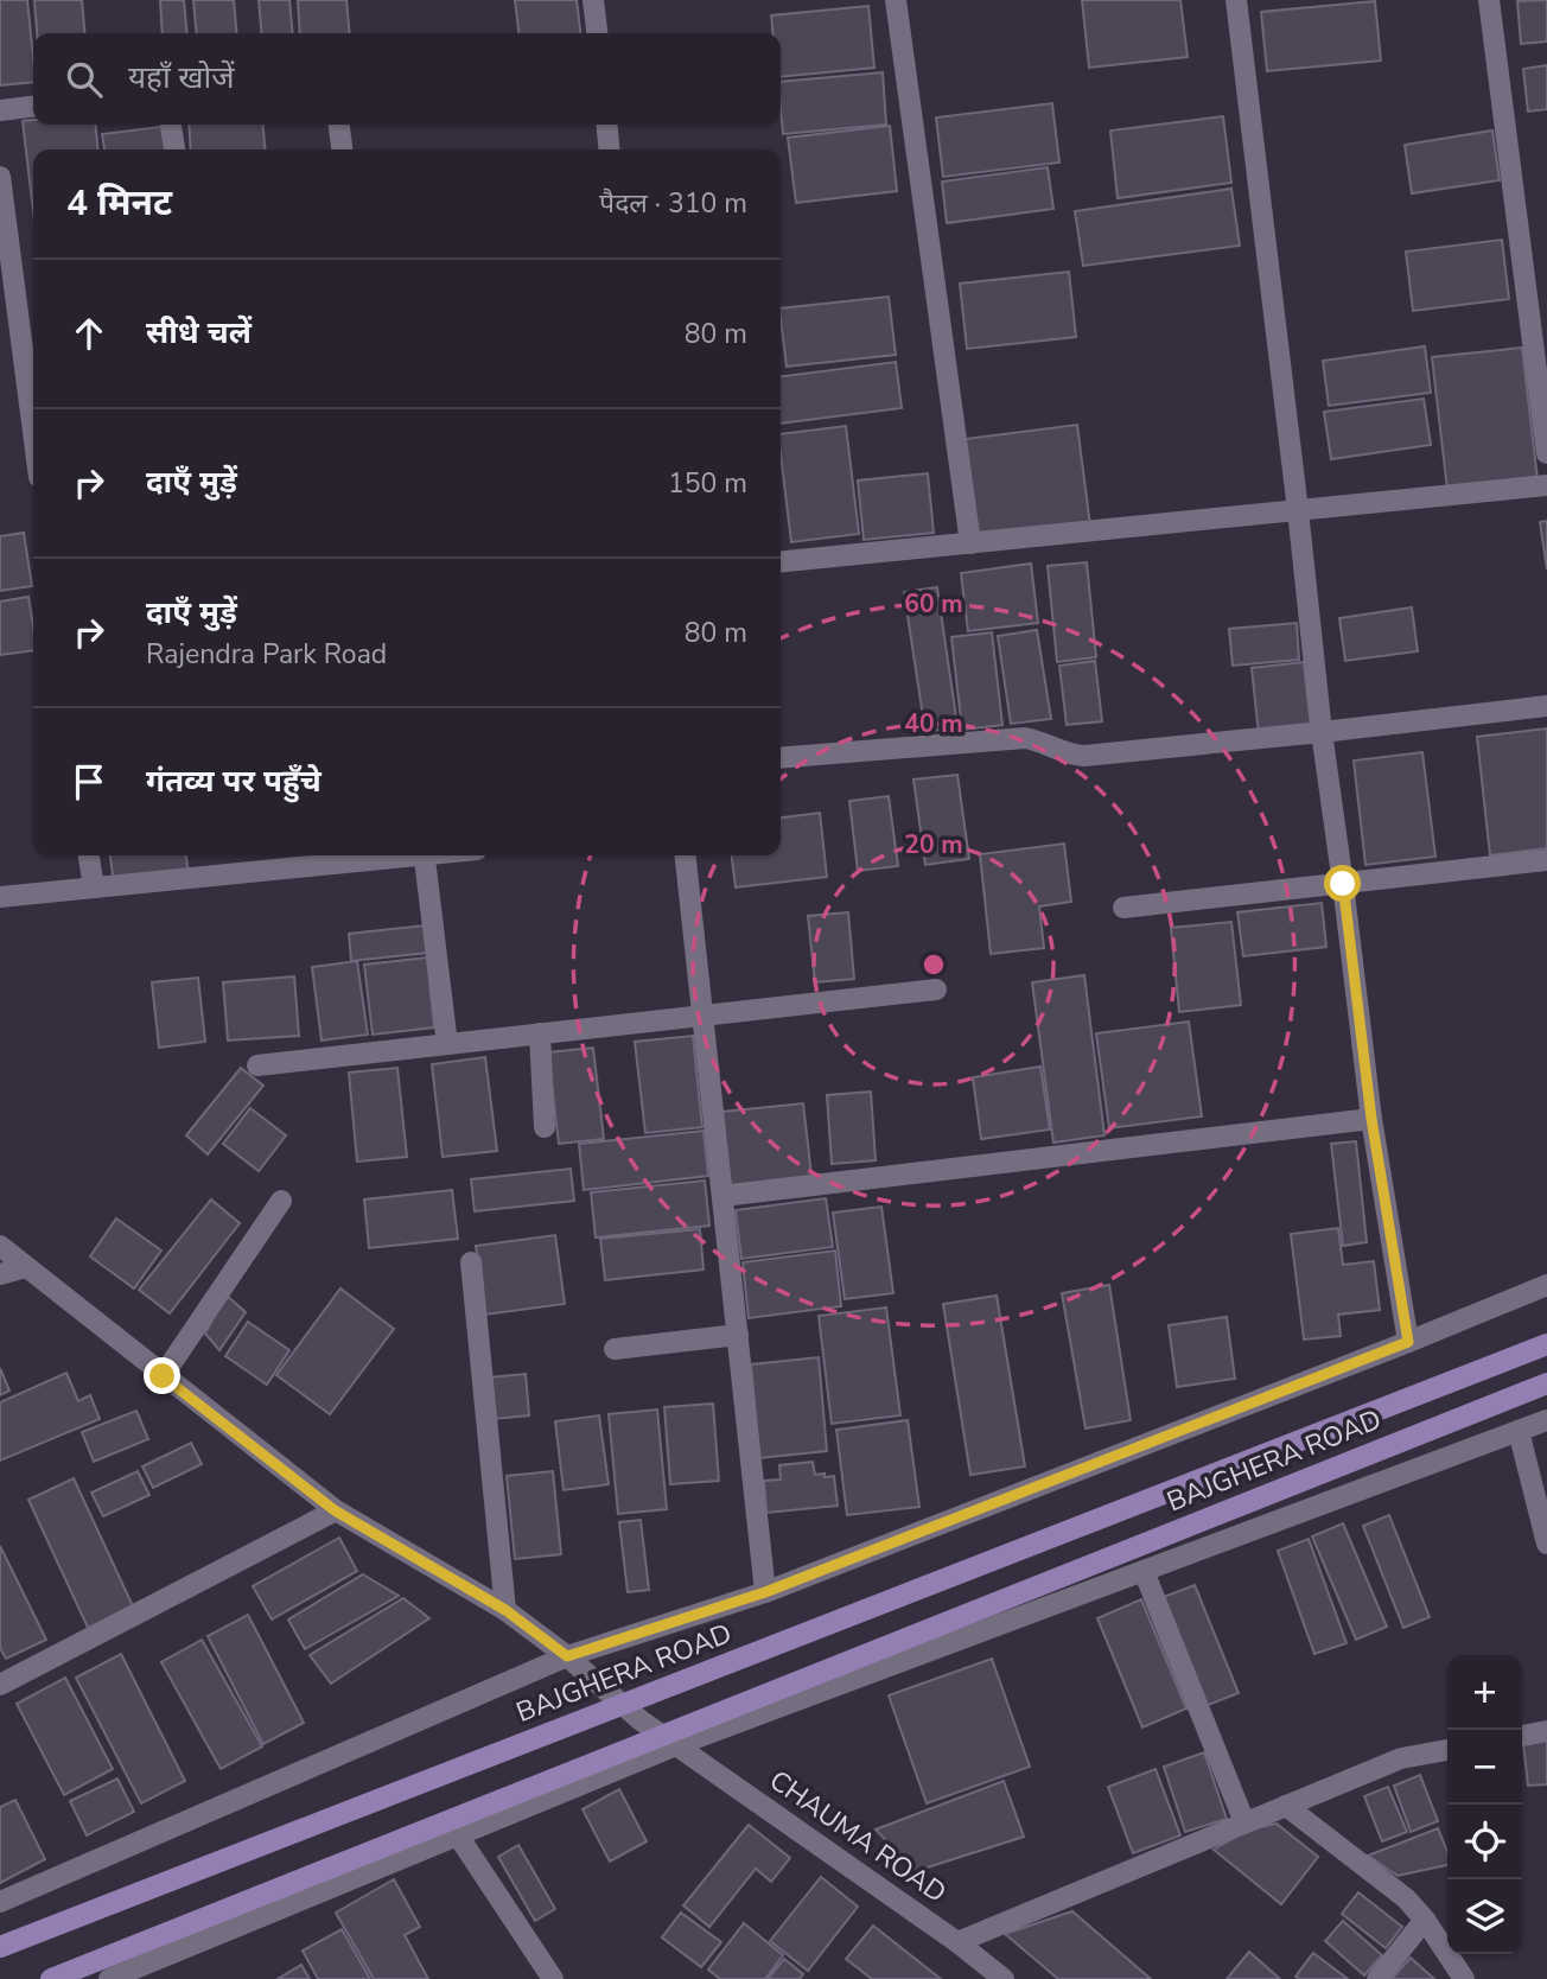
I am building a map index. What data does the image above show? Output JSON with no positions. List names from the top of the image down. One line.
{"streets":{"main road":["BAJGHERA ROAD"],"street":["CHAUMA ROAD"]},"page":{"search":"यहाँ खोजें","heading":["4 मिनट","पैदल · 310 m"],"list":[["सीधे चलें","80 m"],["दाएँ मुड़ें","150 m"],["दाएँ मुड़ें","Rajendra Park Road","80 m"],"गंतव्य पर पहुँचे"],"map_buttons":["+","−"]},"rings":["60 m","40 m","20 m"]}
